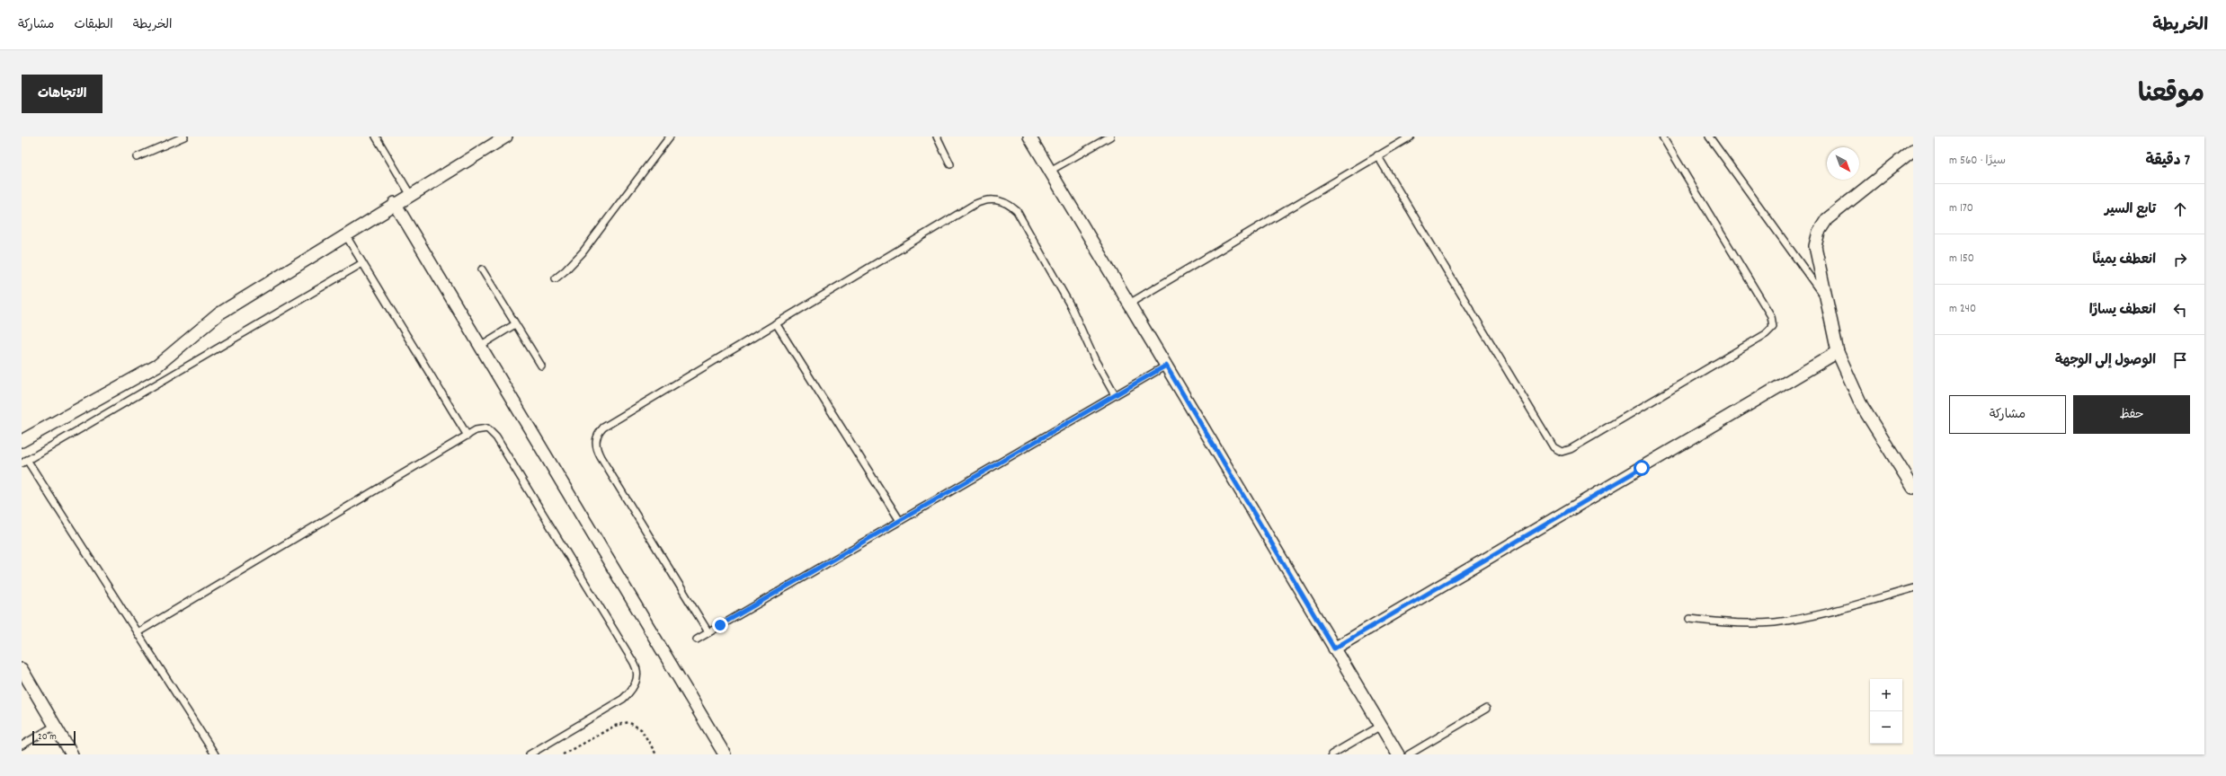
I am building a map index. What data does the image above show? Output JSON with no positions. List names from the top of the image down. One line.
{"scale_bar":"20 m","north":"bottom right","page":{"header":"الخريطة","nav":["الخريطة","الطبقات","مشاركة"],"title":"موقعنا","buttons":["الاتجاهات",["حفظ","مشاركة"]],"heading":["7 دقيقة","سيرًا · 560 m"],"list":[["تابع السير","170 m"],["انعطف يمينًا","150 m"],["انعطف يسارًا","240 m"],"الوصول إلى الوجهة"],"map_buttons":["+","−"],"scale":"20 m"}}
